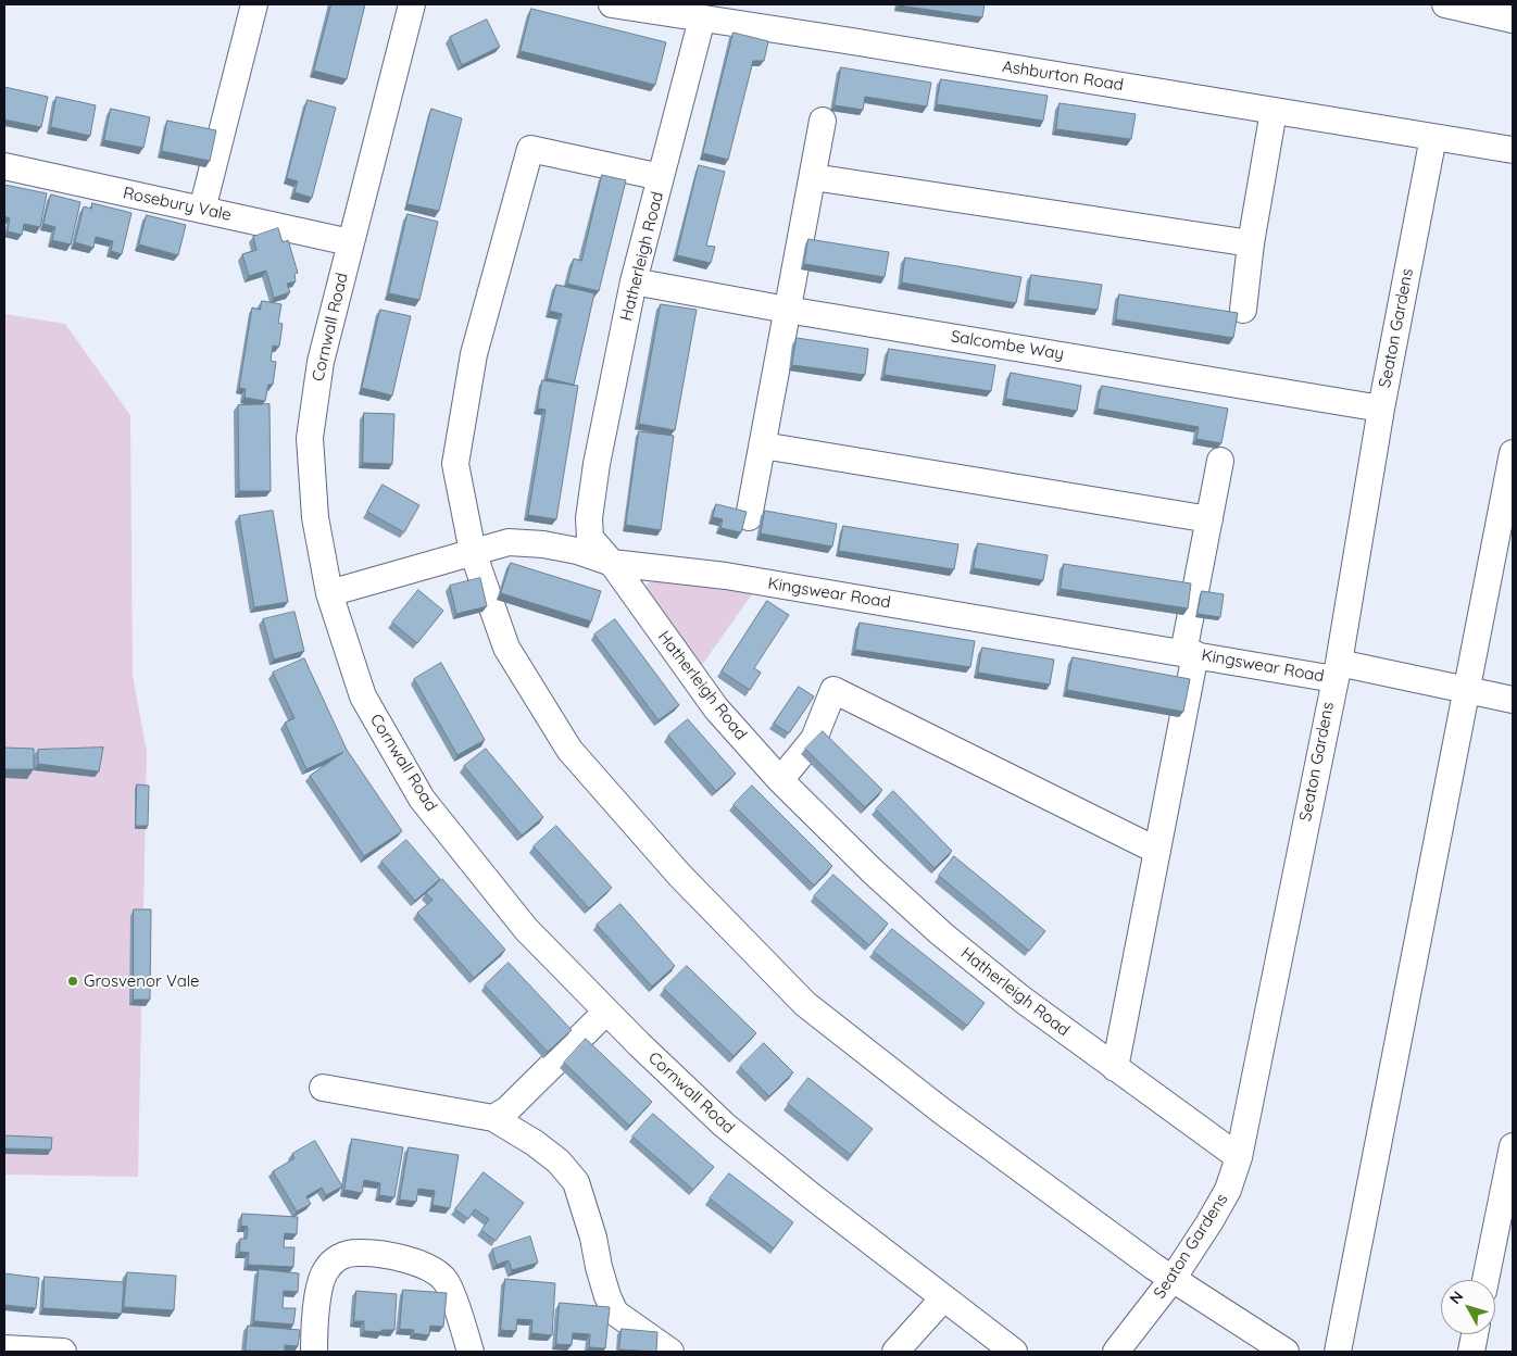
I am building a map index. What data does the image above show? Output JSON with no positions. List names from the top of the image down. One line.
{"streets":{"street":["Ashburton Road","Rosebury Vale","Hatherleigh Road","Cornwall Road","Seaton Gardens","Salcombe Way","Kingswear Road"]},"crossings":[["Ashburton Road","Hatherleigh Road"],["Ashburton Road","Seaton Gardens"],["Rosebury Vale","Cornwall Road"],["Hatherleigh Road","Seaton Gardens"],["Hatherleigh Road","Salcombe Way"],["Hatherleigh Road","Kingswear Road"],["Cornwall Road","Kingswear Road"],["Seaton Gardens","Salcombe Way"],["Seaton Gardens","Kingswear Road"]],"places":["Grosvenor Vale"],"north":"top left"}
